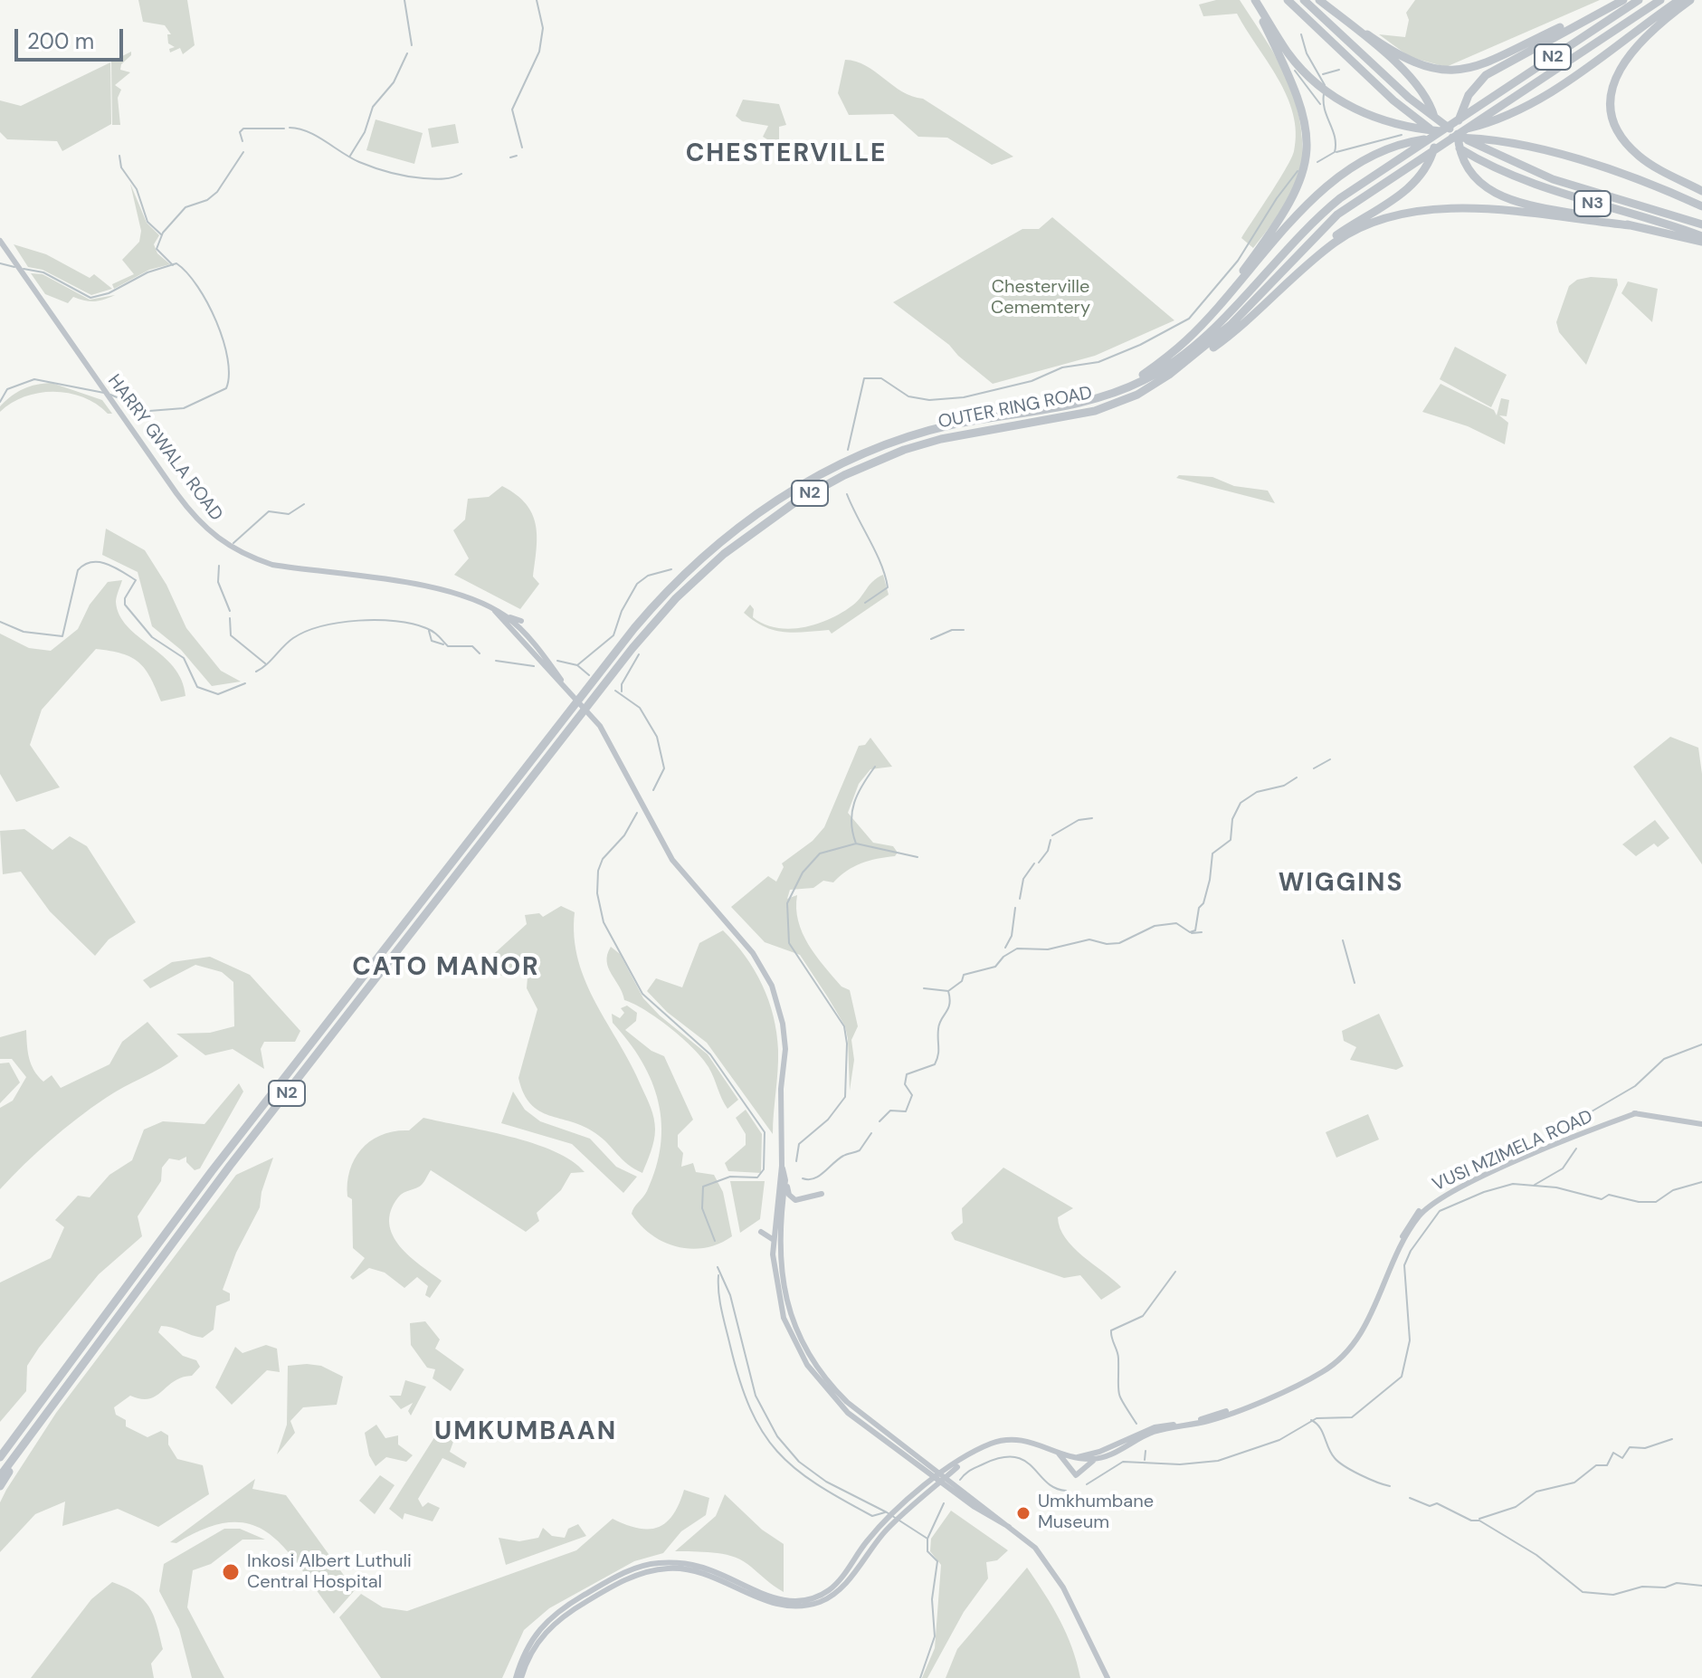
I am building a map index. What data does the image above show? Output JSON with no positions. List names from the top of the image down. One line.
{"streets":{"highway":["N2","N3","OUTER RING ROAD"],"main road":["HARRY GWALA ROAD","VUSI MZIMELA ROAD"]},"crossings":[["N2","OUTER RING ROAD"]],"districts":["CHESTERVILLE","WIGGINS","CATO MANOR","UMKUMBAAN"],"parks":["Chesterville Cememtery"],"places":["Umkhumbane Museum","Inkosi Albert Luthuli Central Hospital"],"scale_bar":"200 m"}
